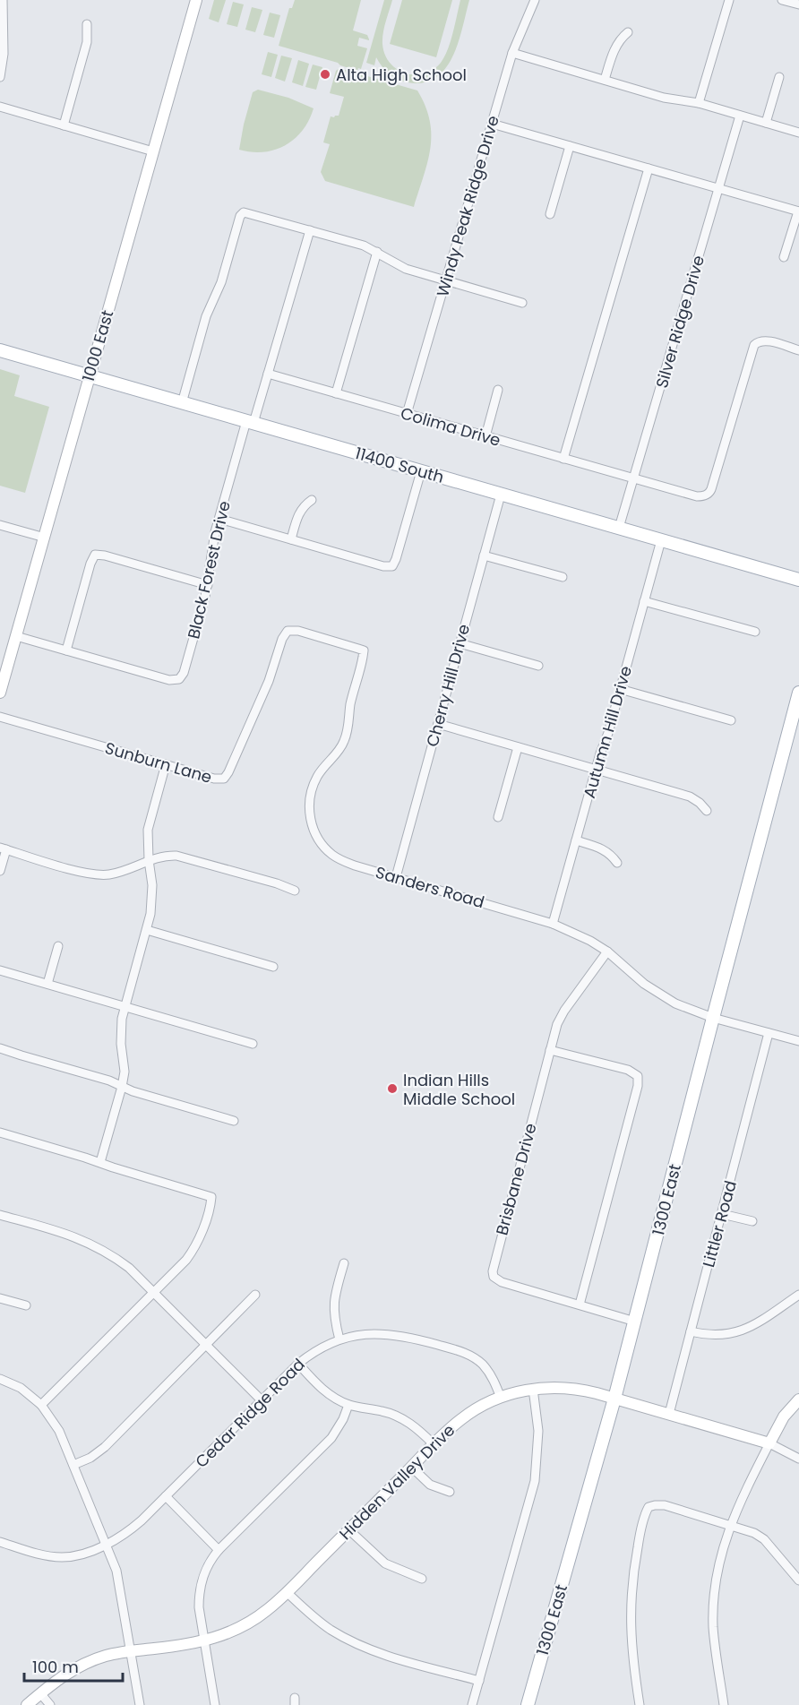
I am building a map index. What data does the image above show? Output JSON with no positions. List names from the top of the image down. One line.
{"streets":{"main road":["11400 South","1300 East"],"street":["Windy Peak Ridge Drive","Silver Ridge Drive","1000 East","Colima Drive","Black Forest Drive","Cherry Hill Drive","Autumn Hill Drive","Sunburn Lane","Sanders Road","Brisbane Drive","Littler Road","Cedar Ridge Road","Hidden Valley Drive"]},"crossings":[["Windy Peak Ridge Drive","Colima Drive"],["Silver Ridge Drive","Colima Drive"],["Silver Ridge Drive","11400 South"],["1000 East","11400 South"],["1000 East","Black Forest Drive"],["Colima Drive","Black Forest Drive"],["11400 South","Black Forest Drive"],["11400 South","Cherry Hill Drive"],["11400 South","Autumn Hill Drive"],["Cherry Hill Drive","Sanders Road"],["Autumn Hill Drive","Sanders Road"],["Sunburn Lane","Sanders Road"],["Sanders Road","Brisbane Drive"],["Sanders Road","1300 East"],["Sanders Road","Littler Road"],["Brisbane Drive","1300 East"],["1300 East","Hidden Valley Drive"],["Littler Road","Hidden Valley Drive"],["Cedar Ridge Road","Hidden Valley Drive"]],"places":["Alta High School","Indian Hills Middle School"],"scale_bar":"100 m"}
